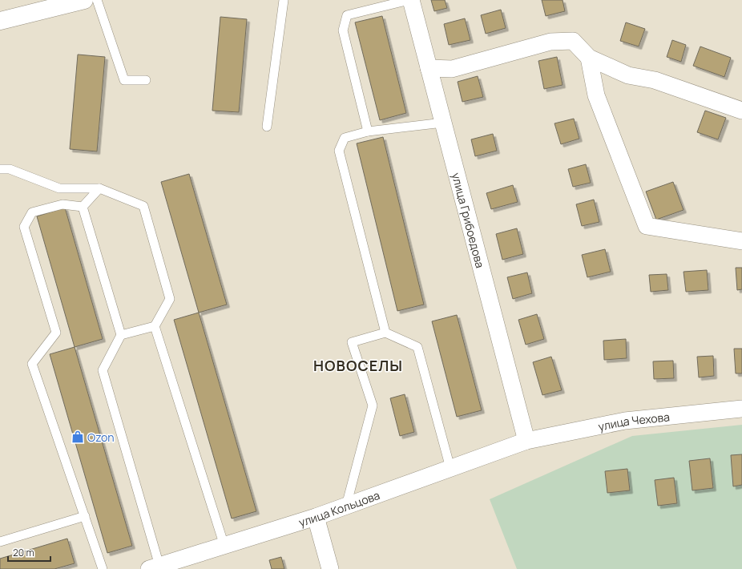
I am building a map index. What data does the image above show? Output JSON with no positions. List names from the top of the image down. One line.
{"streets":{"street":["улица Грибоедова","улица Чехова","улица Кольцова"]},"crossings":[["улица Грибоедова","улица Чехова"],["улица Грибоедова","улица Кольцова"],["улица Чехова","улица Кольцова"]],"districts":["НОВОСЕЛЫ"],"places":{"shop":["Ozon"]},"scale_bar":"20 m"}
